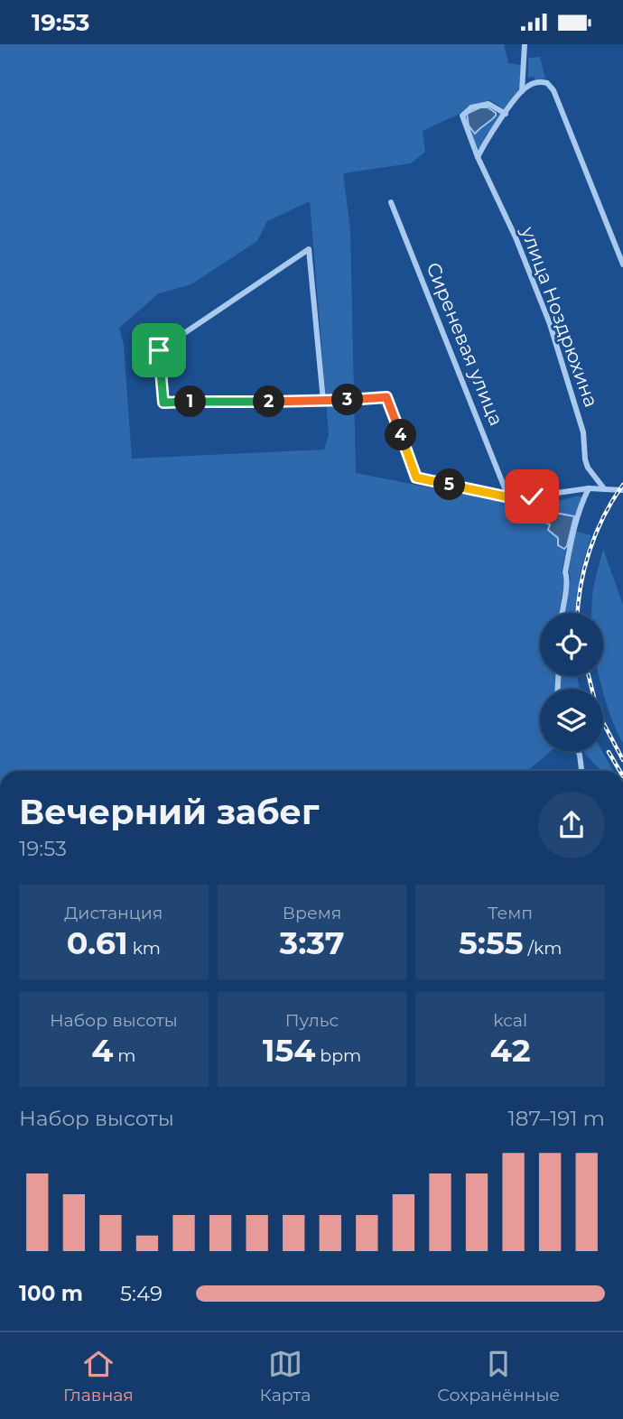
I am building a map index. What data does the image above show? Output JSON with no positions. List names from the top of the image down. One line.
{"streets":{"street":["улица Ноздрюхина","Сиреневая улица"]},"page":{"status":"19:53","pins":["3","1","2","4","5"],"heading":["Вечерний забег","19:53"],"stats":[["Дистанция","0.61 km"],["Время","3:37"],["Темп","5:55 /km"],["Набор высоты","4 m"],["Пульс","154 bpm"],["kcal","42"]],"chart":["Набор высоты","187–191 m"],"list":[{"name":"100 m","note":"5:49"}],"tabs":["Главная","Карта","Сохранённые"]}}
